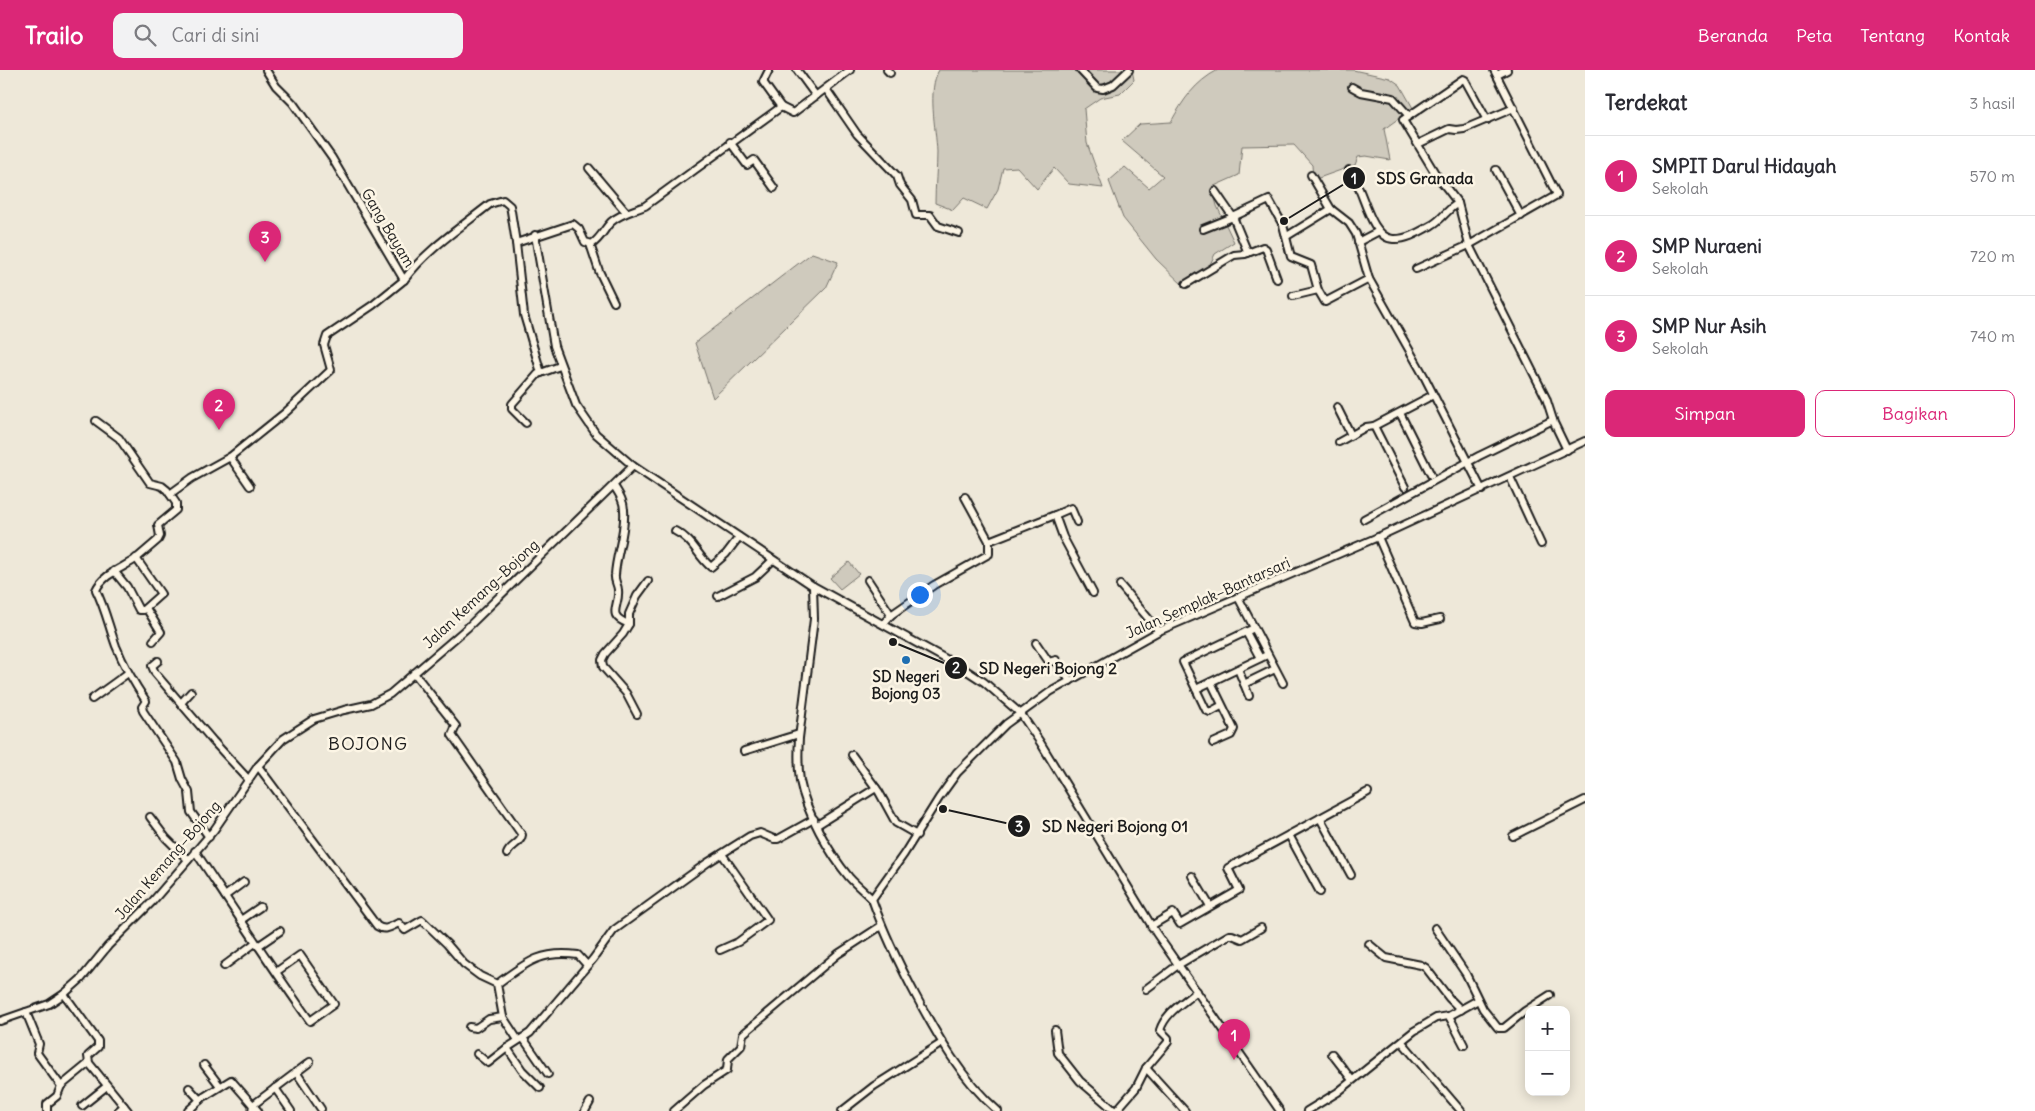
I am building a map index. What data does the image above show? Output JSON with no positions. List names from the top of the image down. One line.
{"streets":{"street":["Gang Bayam","Jalan Kemang–Bojong","Jalan Semplak–Bantarsari"]},"districts":["BOJONG"],"places":["SDS Granada","SD Negeri Bojong 2","SD Negeri Bojong 03","SD Negeri Bojong 01"],"page":{"header":"Trailo","search":"Cari di sini","nav":["Beranda","Peta","Tentang","Kontak"],"heading":["Terdekat","3 hasil"],"list":[{"mark":"1","name":"SMPIT Darul Hidayah","note":"Sekolah","value":"570 m"},{"mark":"2","name":"SMP Nuraeni","note":"Sekolah","value":"720 m"},{"mark":"3","name":"SMP Nur Asih","note":"Sekolah","value":"740 m"}],"pins":["3","2","1"],"buttons":["Simpan","Bagikan"],"map_buttons":["+","−"]}}
